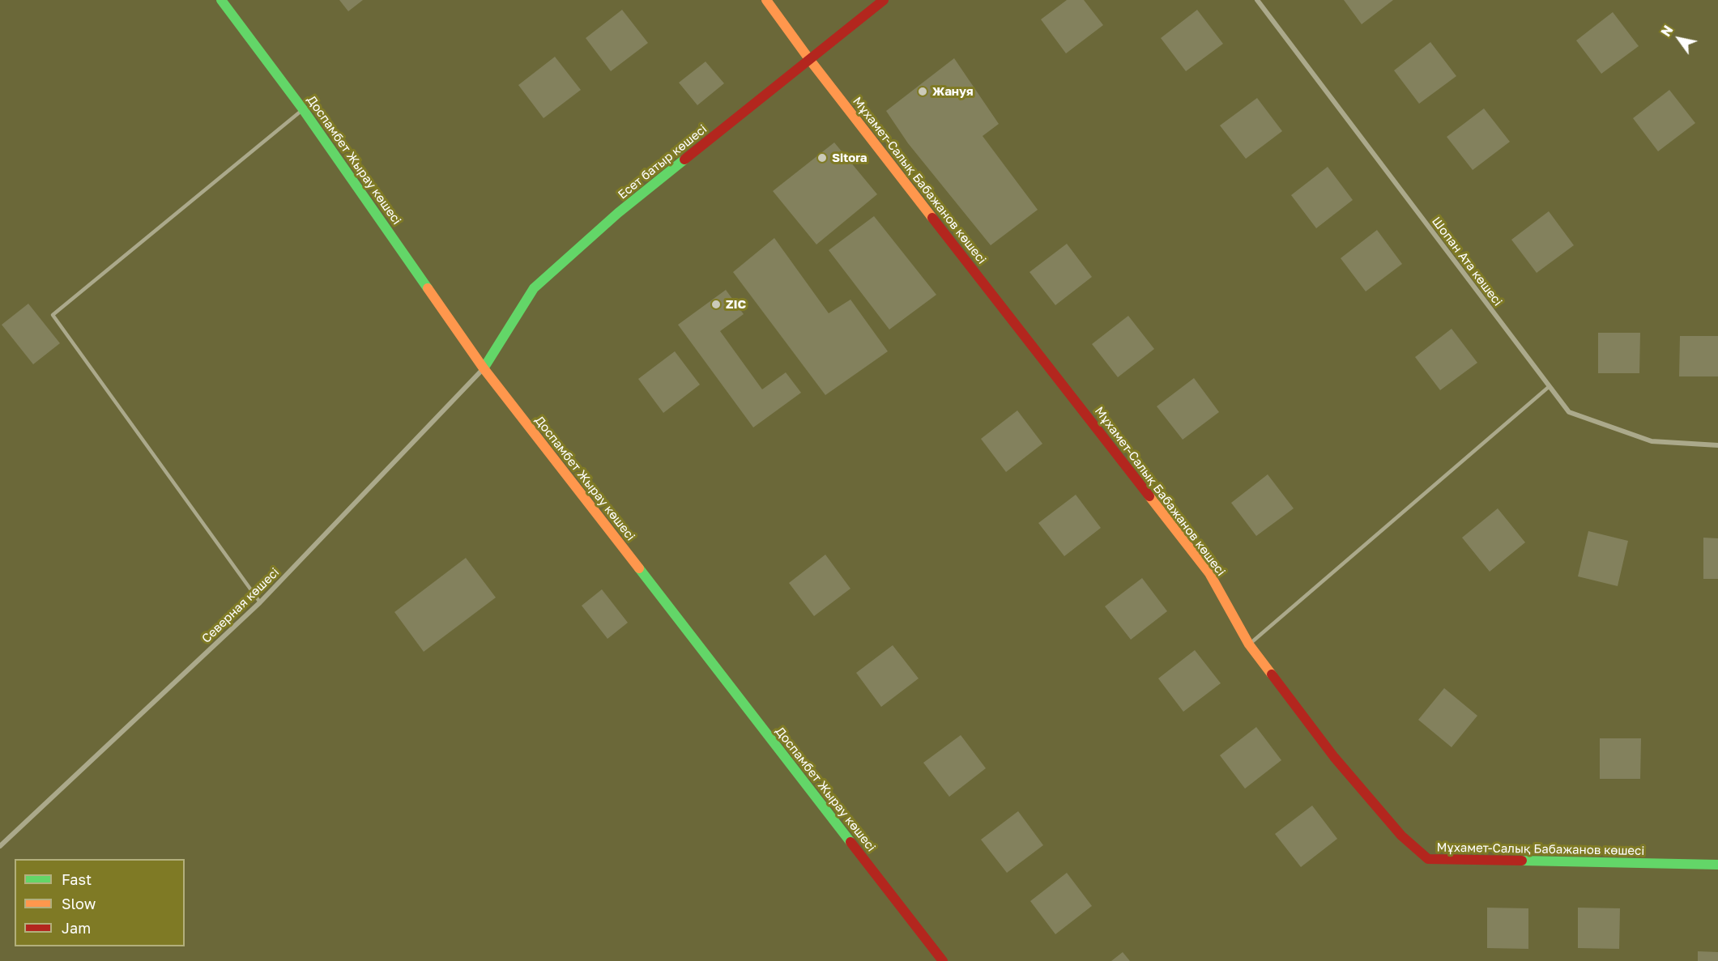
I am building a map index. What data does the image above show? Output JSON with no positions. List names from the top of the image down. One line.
{"streets":{"street":["Доспамбет Жырау көшесі","Есет батыр көшесі","Мұхамет-Салық Бабажанов көшесі","Шопан Ата көшесі","Северная көшесі"]},"crossings":[["Доспамбет Жырау көшесі","Есет батыр көшесі"],["Доспамбет Жырау көшесі","Северная көшесі"],["Есет батыр көшесі","Мұхамет-Салық Бабажанов көшесі"],["Есет батыр көшесі","Северная көшесі"]],"places":["Жануя","Sitora","ZIC"],"legend":["Fast","Slow","Jam"],"north":"top left"}
